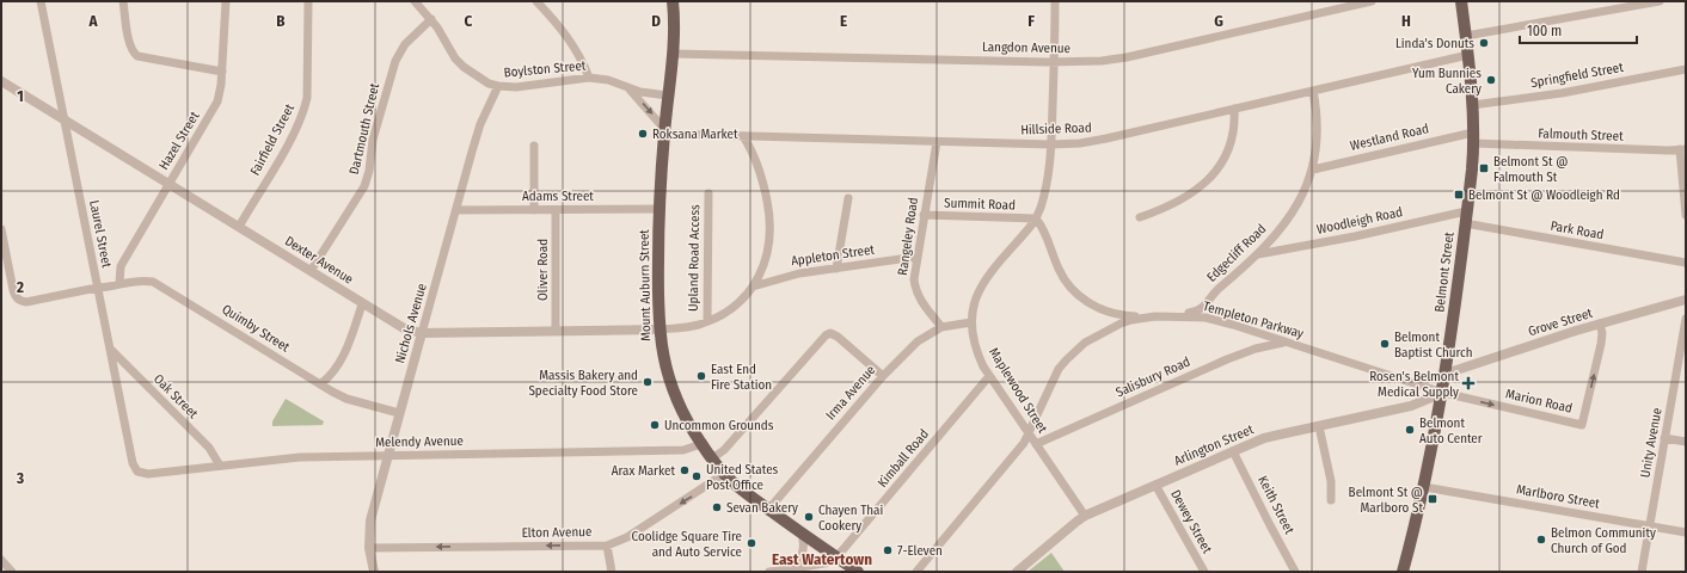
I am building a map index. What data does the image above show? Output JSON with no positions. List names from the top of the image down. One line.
{"streets":{"main road":["Belmont Street","Mount Auburn Street"],"street":["Langdon Avenue","Boylston Street","Springfield Street","Dartmouth Street","Hillside Road","Falmouth Street","Westland Road","Fairfield Street","Hazel Street","Adams Street","Summit Road","Woodleigh Road","Park Road","Laurel Street","Rangeley Road","Edgecliff Road","Appleton Street","Upland Road Access","Dexter Avenue","Oliver Road","Templeton Parkway","Grove Street","Nichols Avenue","Quimby Street","Salisbury Road","Maplewood Street","Irma Avenue","Oak Street","Marion Road","Melendy Avenue","Unity Avenue","Arlington Street","Kimball Road","Marlboro Street","Keith Street","Dewey Street","Elton Avenue"]},"crossings":[["Langdon Avenue","Mount Auburn Street"],["Langdon Avenue","Maplewood Street"],["Boylston Street","Dartmouth Street"],["Boylston Street","Hillside Road"],["Boylston Street","Mount Auburn Street"],["Boylston Street","Nichols Avenue"],["Springfield Street","Belmont Street"],["Dartmouth Street","Dexter Avenue"],["Hillside Road","Rangeley Road"],["Hillside Road","Edgecliff Road"],["Hillside Road","Belmont Street"],["Hillside Road","Mount Auburn Street"],["Hillside Road","Maplewood Street"],["Falmouth Street","Westland Road"],["Falmouth Street","Belmont Street"],["Westland Road","Edgecliff Road"],["Westland Road","Belmont Street"],["Fairfield Street","Dexter Avenue"],["Hazel Street","Dexter Avenue"],["Hazel Street","Quimby Street"],["Adams Street","Oliver Road"],["Adams Street","Mount Auburn Street"],["Adams Street","Nichols Avenue"],["Summit Road","Rangeley Road"],["Summit Road","Edgecliff Road"],["Summit Road","Maplewood Street"],["Woodleigh Road","Park Road"],["Woodleigh Road","Edgecliff Road"],["Woodleigh Road","Belmont Street"],["Park Road","Belmont Street"],["Laurel Street","Dexter Avenue"],["Laurel Street","Quimby Street"],["Laurel Street","Oak Street"],["Laurel Street","Melendy Avenue"],["Rangeley Road","Appleton Street"],["Rangeley Road","Irma Avenue"],["Edgecliff Road","Templeton Parkway"],["Edgecliff Road","Maplewood Street"],["Dexter Avenue","Oliver Road"],["Dexter Avenue","Mount Auburn Street"],["Dexter Avenue","Nichols Avenue"],["Belmont Street","Templeton Parkway"],["Belmont Street","Grove Street"],["Belmont Street","Marion Road"],["Belmont Street","Arlington Street"],["Belmont Street","Marlboro Street"],["Mount Auburn Street","Irma Avenue"],["Mount Auburn Street","Melendy Avenue"],["Mount Auburn Street","Kimball Road"],["Mount Auburn Street","Elton Avenue"],["Templeton Parkway","Salisbury Road"],["Templeton Parkway","Maplewood Street"],["Templeton Parkway","Marion Road"],["Templeton Parkway","Arlington Street"],["Grove Street","Marion Road"],["Nichols Avenue","Quimby Street"],["Nichols Avenue","Melendy Avenue"],["Nichols Avenue","Elton Avenue"],["Salisbury Road","Maplewood Street"],["Maplewood Street","Irma Avenue"],["Maplewood Street","Arlington Street"],["Maplewood Street","Kimball Road"],["Oak Street","Melendy Avenue"],["Marion Road","Arlington Street"],["Unity Avenue","Marlboro Street"],["Arlington Street","Keith Street"],["Arlington Street","Dewey Street"]],"one_way":["Elton Avenue"],"districts":["East Watertown"],"places":{"other":["Linda's Donuts","Yum Bunnies Cakery","Roksana Market","Belmont Baptist Church","East End Fire Station","Massis Bakery and Specialty Food Store","Uncommon Grounds","Belmont Auto Center","Arax Market","United States Post Office","Sevan Bakery","Chayen Thai Cookery","Belmon Community Church of God","Coolidge Square Tire and Auto Service","7-Eleven"],"transit":["Belmont St @ Falmouth St","Belmont St @ Woodleigh Rd","Belmont St @ Marlboro St"],"health":["Rosen's Belmont Medical Supply"]},"scale_bar":"100 m","grid":{"columns":["A","B","C","D","E","F","G","H"],"rows":["1","2","3"]}}
